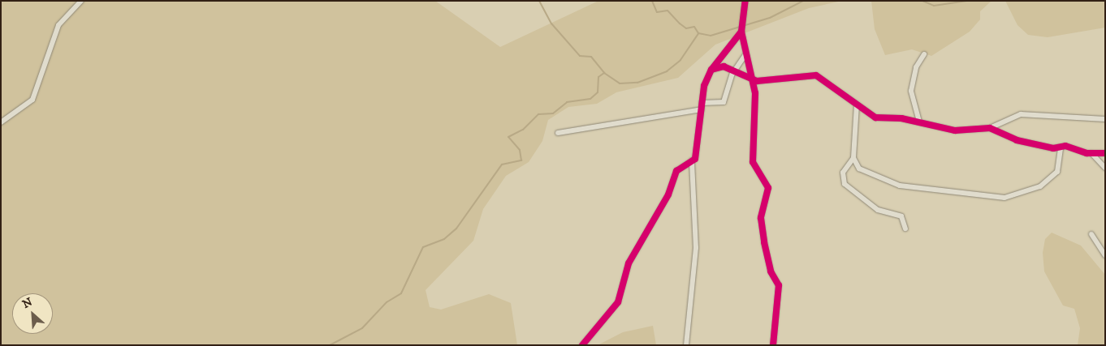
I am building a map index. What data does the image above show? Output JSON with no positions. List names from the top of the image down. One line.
{"north":"top left"}
